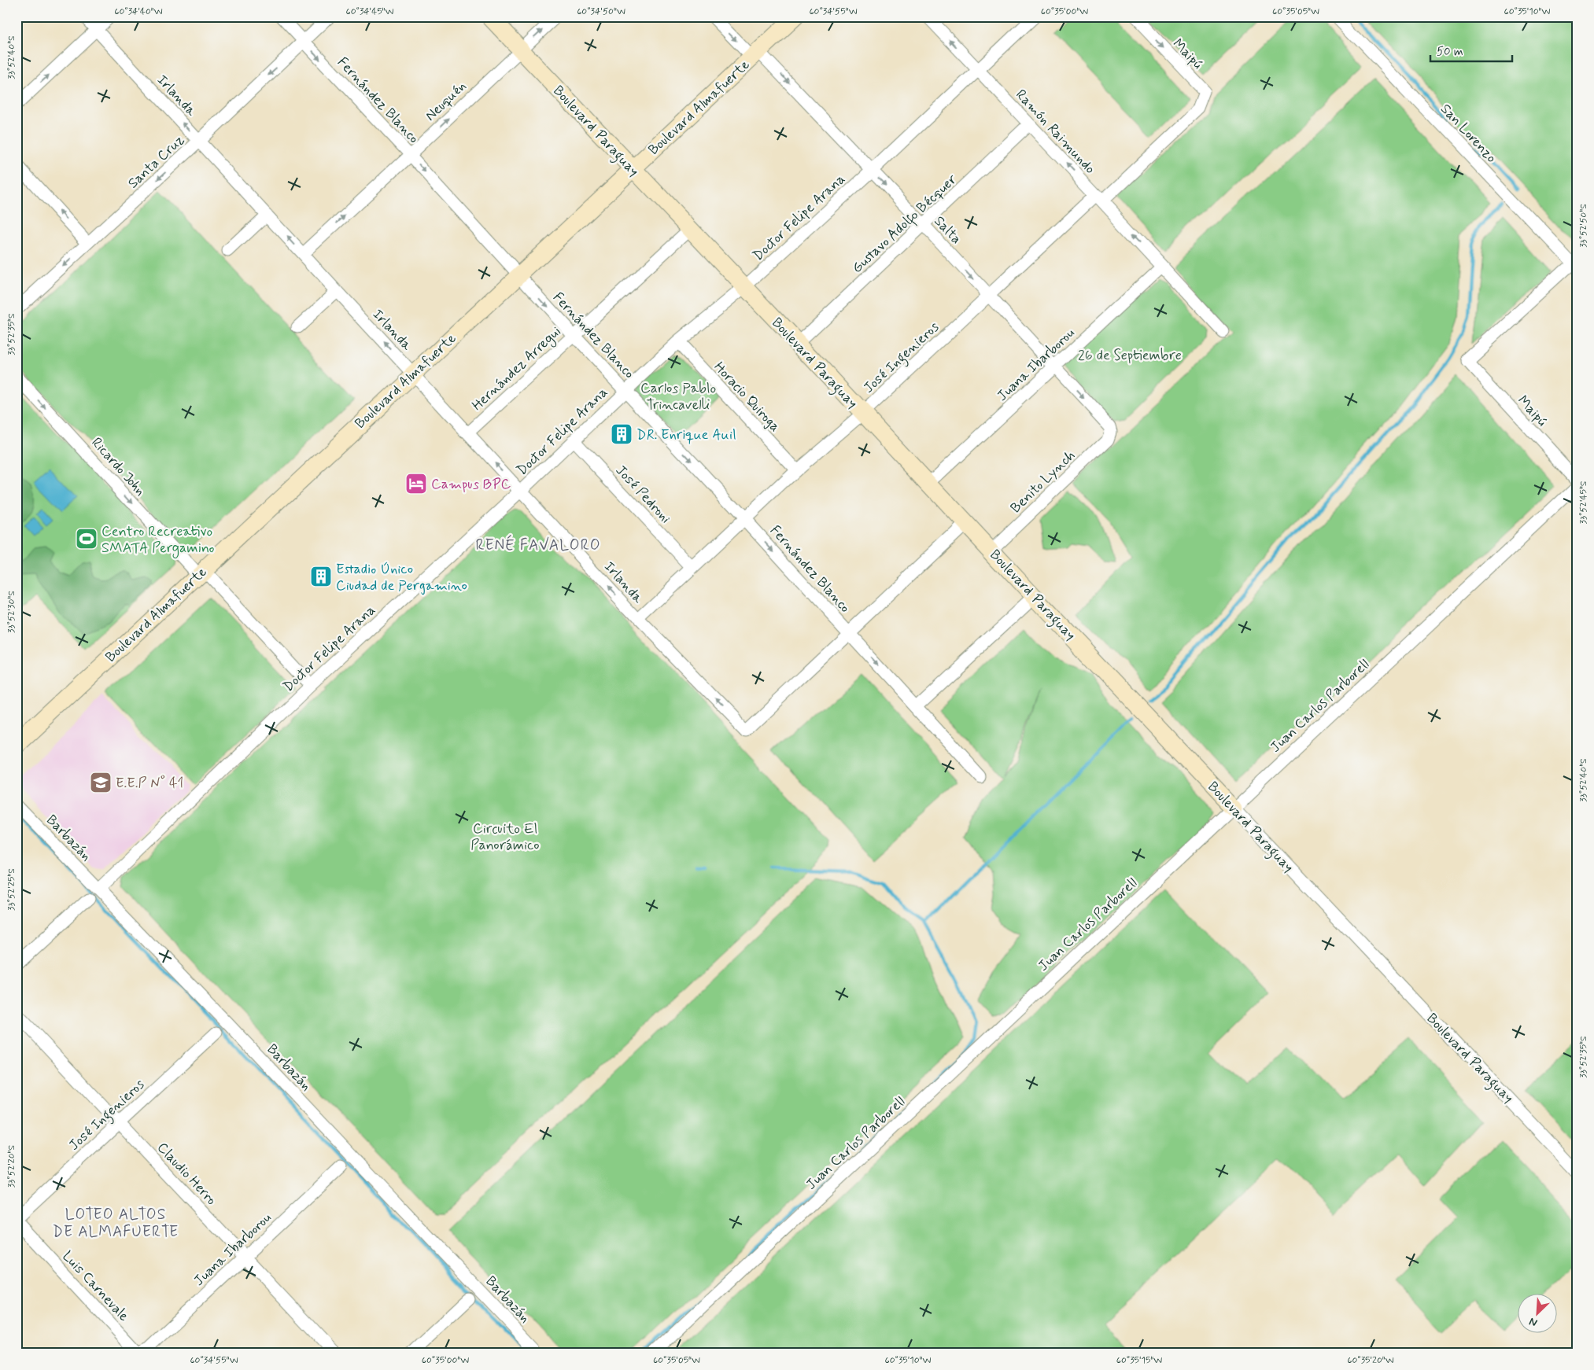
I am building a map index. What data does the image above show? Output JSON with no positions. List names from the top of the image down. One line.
{"streets":{"main road":["Boulevard Almafuerte","Boulevard Paraguay"],"street":["Maipú","Irlanda","Fernández Blanco","Neuquén","Ramón Raimundo","San Lorenzo","Santa Cruz","Doctor Felipe Arana","Gustavo Adolfo Bécquer","Salta","José Ingenieros","Juana Ibarborou","Hernández Arregui","Horacio Quiroga","Ricardo John","Benito Lynch","José Pedroni","Juan Carlos Parborell","Barbazán","Claudio Herro","Luis Carnevale"]},"crossings":[["Maipú","San Lorenzo"],["Maipú","José Ingenieros"],["Irlanda","Fernández Blanco"],["Irlanda","Neuquén"],["Irlanda","Boulevard Almafuerte"],["Irlanda","Santa Cruz"],["Irlanda","Doctor Felipe Arana"],["Irlanda","José Ingenieros"],["Irlanda","Hernández Arregui"],["Fernández Blanco","Neuquén"],["Fernández Blanco","Boulevard Almafuerte"],["Fernández Blanco","Santa Cruz"],["Fernández Blanco","Doctor Felipe Arana"],["Fernández Blanco","José Ingenieros"],["Fernández Blanco","Hernández Arregui"],["Neuquén","Boulevard Paraguay"],["Boulevard Almafuerte","Boulevard Paraguay"],["Boulevard Almafuerte","Salta"],["Boulevard Almafuerte","Ricardo John"],["Boulevard Paraguay","Doctor Felipe Arana"],["Boulevard Paraguay","Gustavo Adolfo Bécquer"],["Boulevard Paraguay","José Ingenieros"],["Boulevard Paraguay","Juana Ibarborou"],["Boulevard Paraguay","Hernández Arregui"],["Boulevard Paraguay","Benito Lynch"],["Boulevard Paraguay","Juan Carlos Parborell"],["Ramón Raimundo","Doctor Felipe Arana"],["Ramón Raimundo","Gustavo Adolfo Bécquer"],["Ramón Raimundo","José Ingenieros"],["Ramón Raimundo","Juana Ibarborou"],["Doctor Felipe Arana","Salta"],["Doctor Felipe Arana","Horacio Quiroga"],["Doctor Felipe Arana","Ricardo John"],["Doctor Felipe Arana","José Pedroni"],["Doctor Felipe Arana","Barbazán"],["Gustavo Adolfo Bécquer","Salta"],["Salta","José Ingenieros"],["Salta","Juana Ibarborou"],["Salta","Benito Lynch"],["José Ingenieros","Horacio Quiroga"],["José Ingenieros","José Pedroni"],["José Ingenieros","Claudio Herro"],["Juana Ibarborou","Claudio Herro"]],"one_way":["Irlanda","Fernández Blanco","Neuquén","Ramón Raimundo","Santa Cruz","Salta","Ricardo John"],"districts":["RENÉ FAVALORO","LOTEO ALTOS DE ALMAFUERTE"],"parks":["26 de Septiembre","Carlos Pablo Trincavelli","Circuito El Panorámico"],"places":{"building":["DR. Enrique Auil","Estadio Único Ciudad de Pergamino"],"hotel":["Campus BPC"],"sports":["Centro Recreativo SMATA Pergamino"],"school or university":["E.E.P N° 41"]},"scale_bar":"50 m","north":"bottom left","coordinates":["60°34'40\"W","60°34'45\"W","60°34'50\"W","60°34'55\"W","60°35'00\"W","60°35'05\"W","60°35'10\"W","33°52'40\"S","33°52'50\"S","33°52'35\"S","33°52'45\"S","33°52'30\"S","33°52'25\"S","33°52'20\"S","60°35'15\"W","60°35'20\"W"]}
